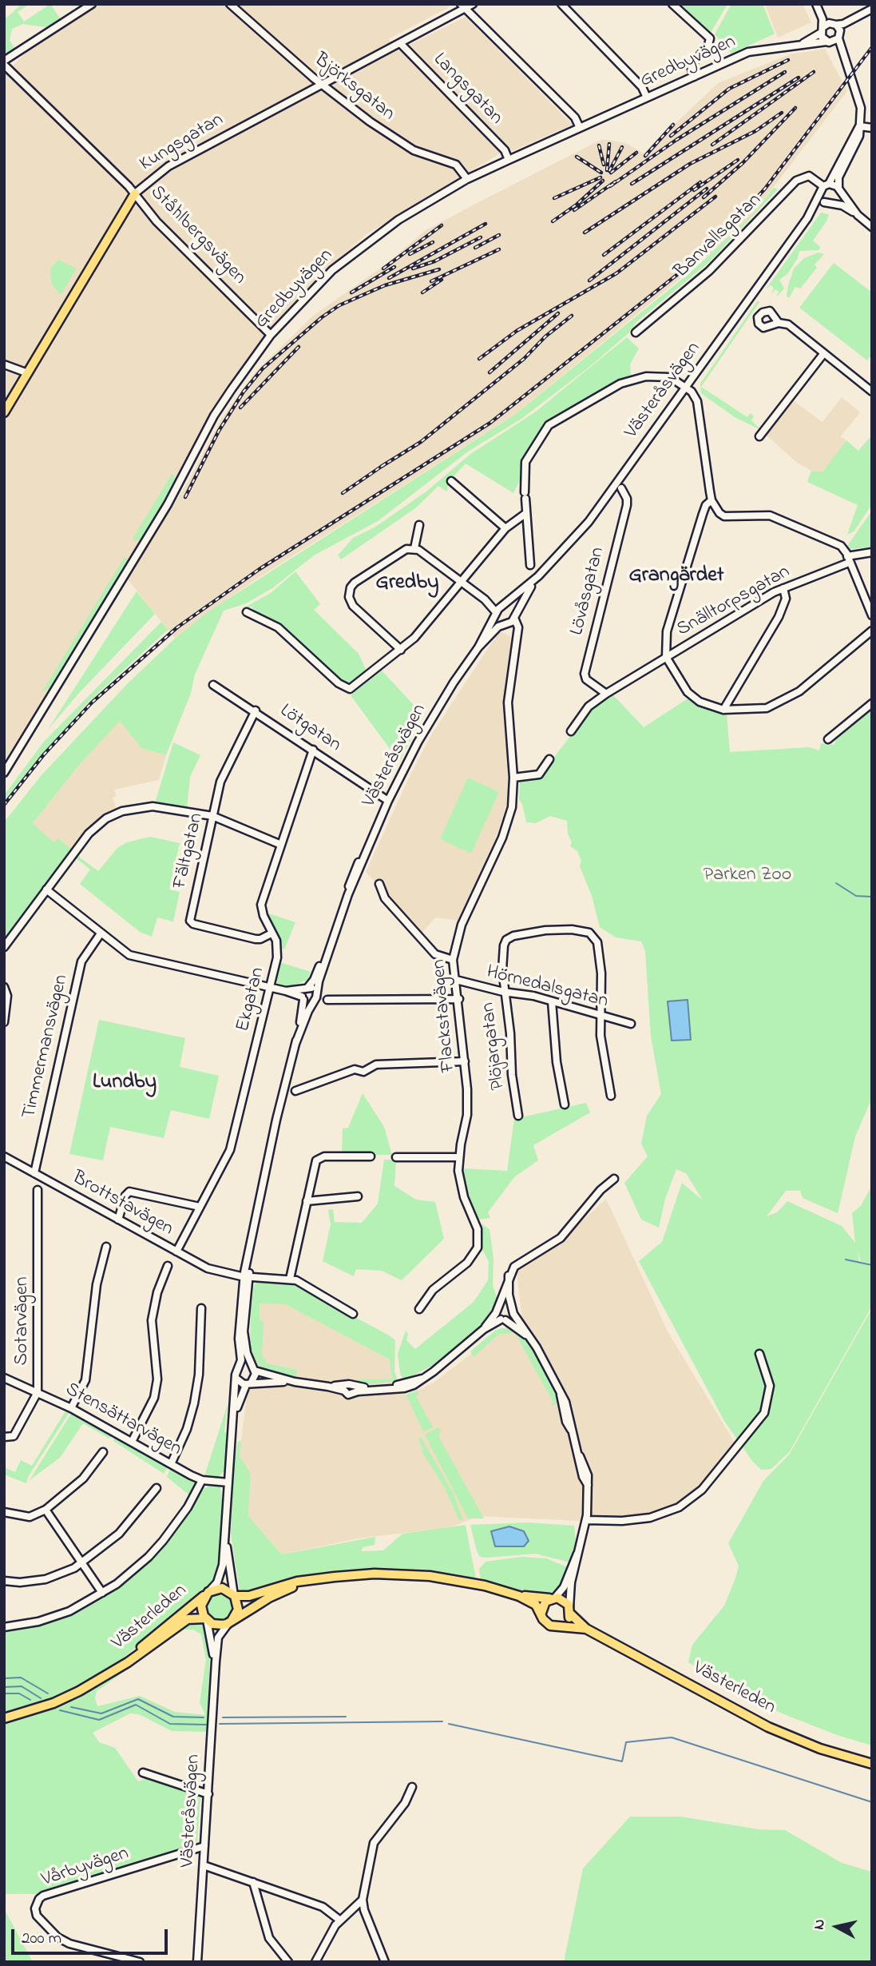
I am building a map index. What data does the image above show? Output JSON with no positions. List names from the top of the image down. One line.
{"streets":{"main road":["Kungsgatan","Västerleden"],"street":["Gredbyvägen","Björksgatan","Langsgatan","Ståhlbergsvägen","Banvallsgatan","Västeråsvägen","Lövåsgatan","Snälltorpsgatan","Lötgatan","Fältgatan","Hörnedalsgatan","Ekgatan","Flackstavägen","Plöjargatan","Timmermansvägen","Brottstavägen","Sotarvägen","Stensättarvägen","Vårbyvägen"]},"crossings":[["Gredbyvägen","Björksgatan"],["Gredbyvägen","Langsgatan"],["Gredbyvägen","Ståhlbergsvägen"],["Björksgatan","Kungsgatan"],["Langsgatan","Kungsgatan"],["Kungsgatan","Ståhlbergsvägen"],["Banvallsgatan","Västeråsvägen"],["Västeråsvägen","Lötgatan"],["Västeråsvägen","Flackstavägen"],["Västeråsvägen","Västerleden"],["Västeråsvägen","Vårbyvägen"],["Lövåsgatan","Snälltorpsgatan"],["Lötgatan","Fältgatan"],["Lötgatan","Ekgatan"],["Fältgatan","Ekgatan"],["Hörnedalsgatan","Flackstavägen"],["Hörnedalsgatan","Plöjargatan"],["Ekgatan","Brottstavägen"],["Timmermansvägen","Brottstavägen"],["Sotarvägen","Stensättarvägen"]],"districts":["Grangärdet","Gredby","Lundby"],"parks":["Parken Zoo"],"scale_bar":"200 m","north":"left"}
